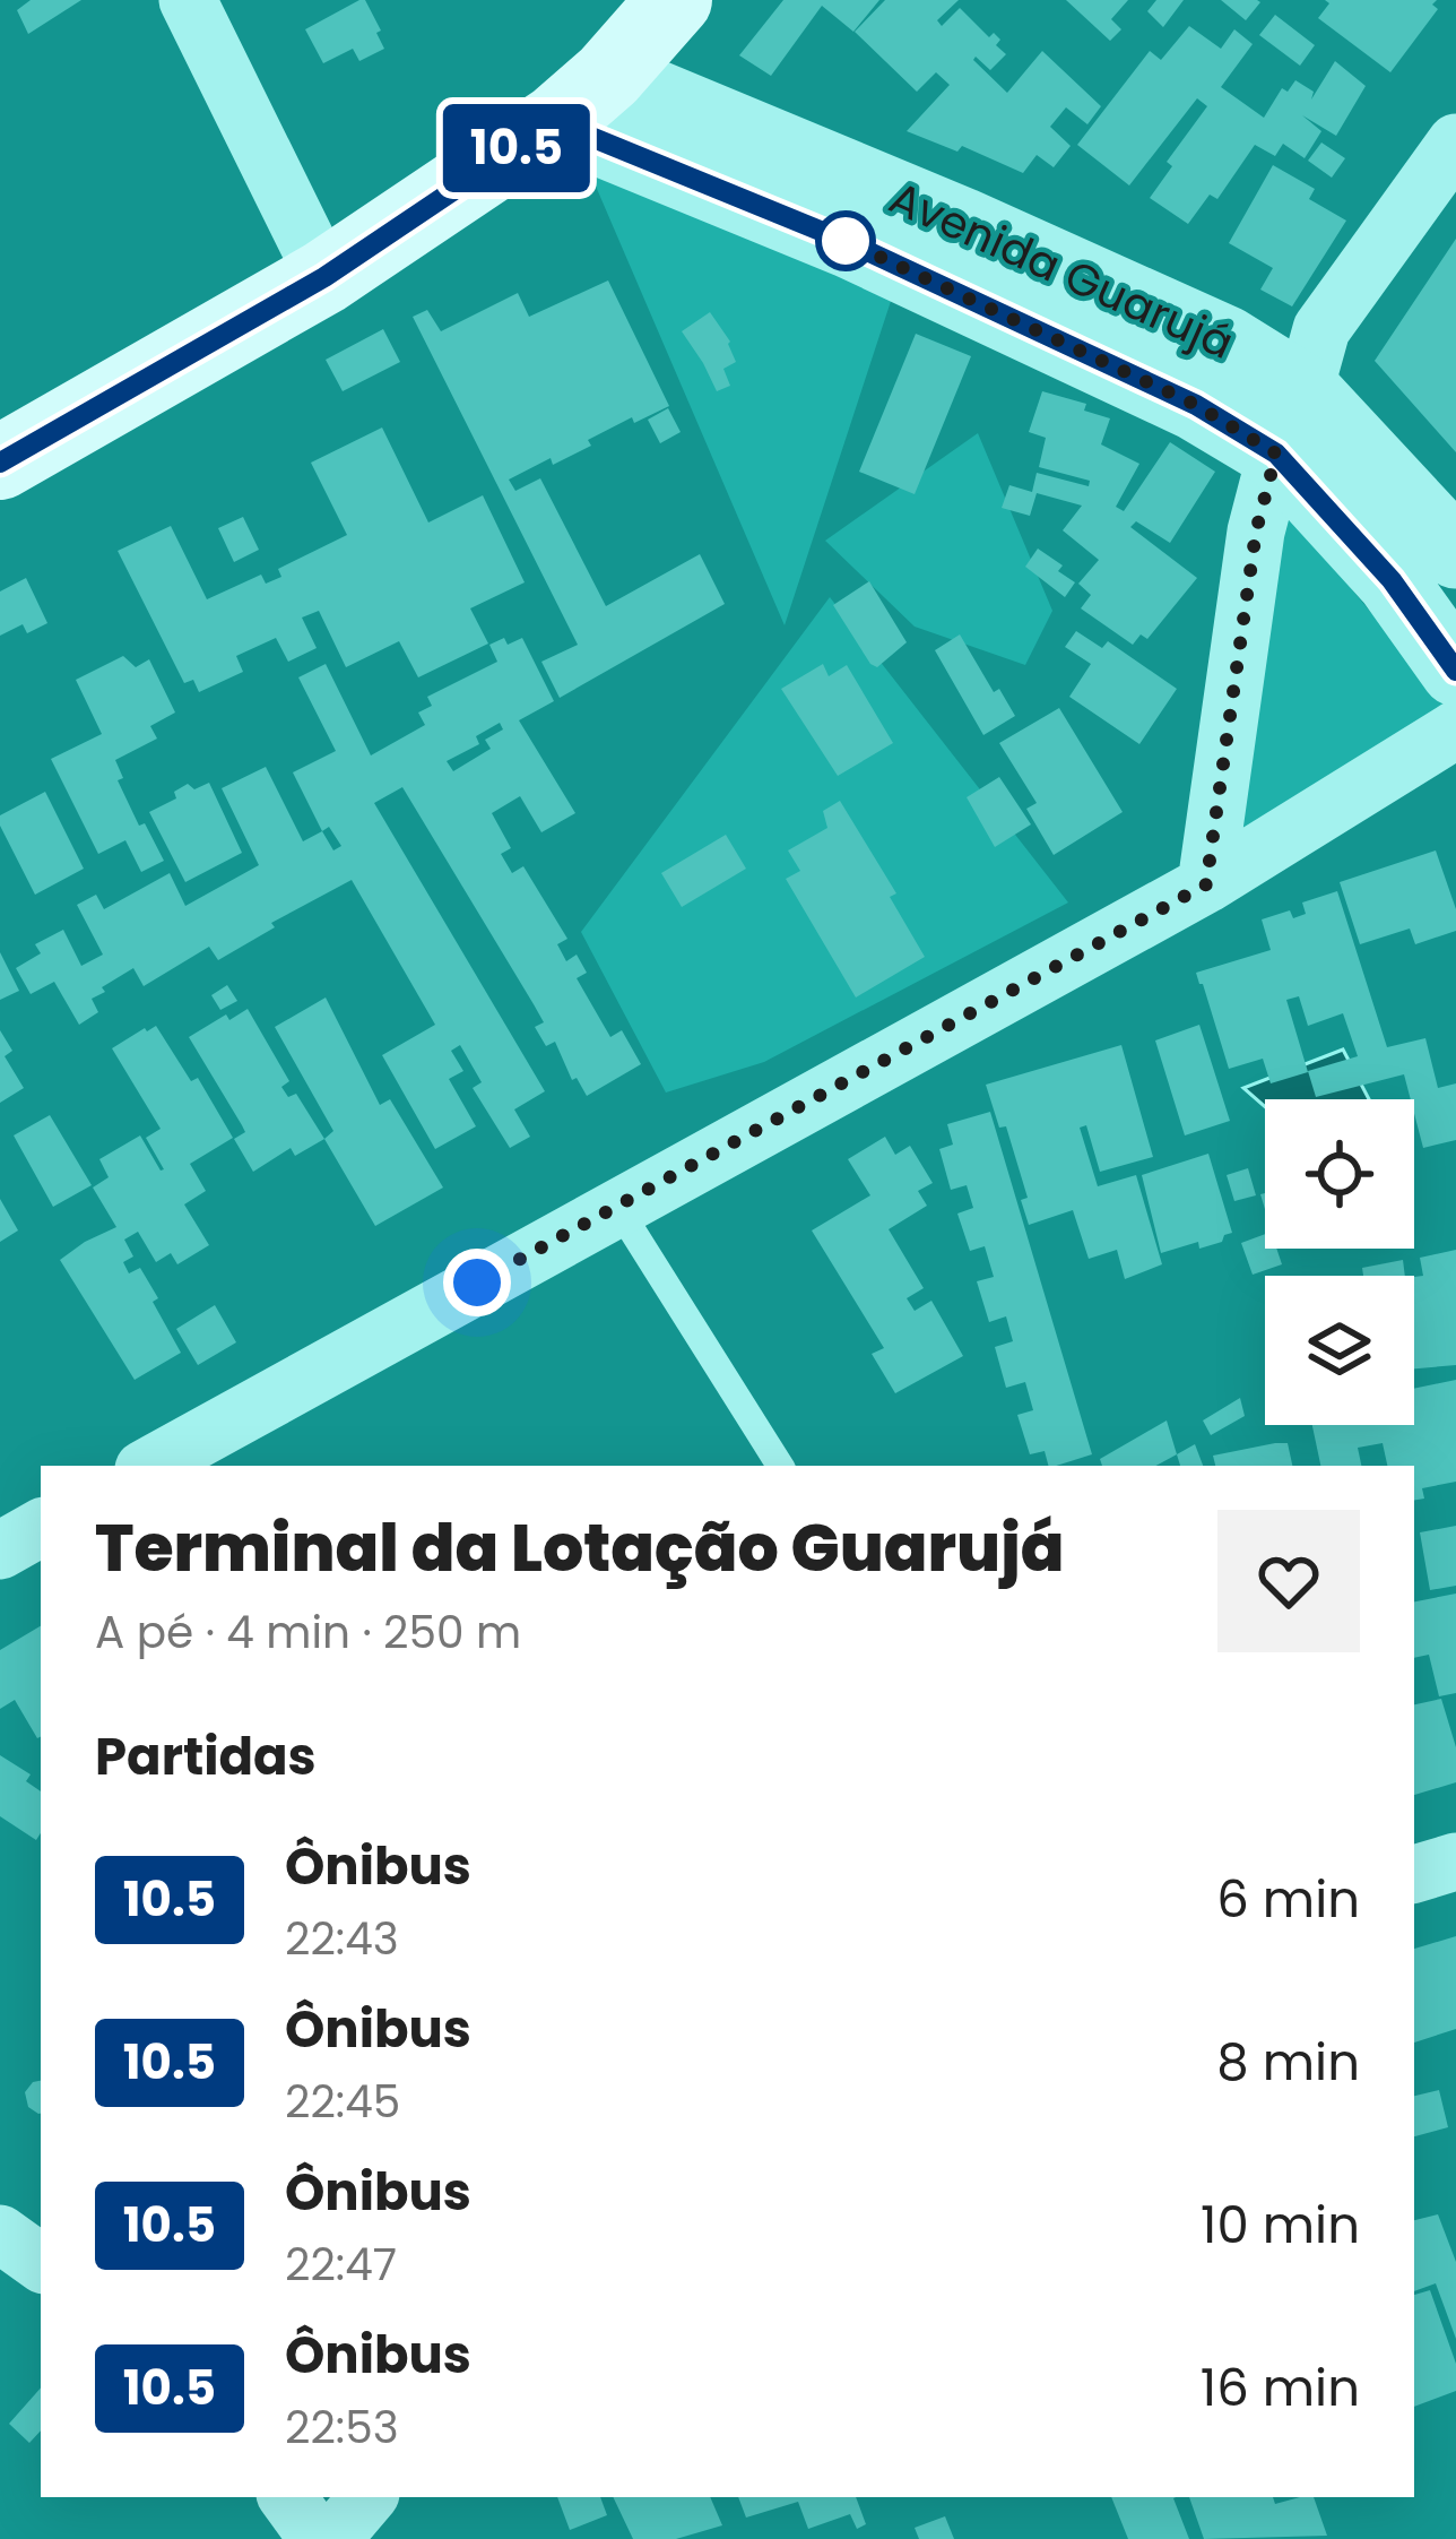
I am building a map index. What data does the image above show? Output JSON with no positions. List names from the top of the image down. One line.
{"streets":{"street":["Avenida Guarujá"]},"lines":["bus line 10.5"],"page":{"on_map":"10.5","heading":[["Terminal da Lotação Guarujá","A pé · 4 min · 250 m"],"Partidas"],"list":[{"mark":"10.5","name":"Ônibus","note":"22:43","value":"6 min"},{"mark":"10.5","name":"Ônibus","note":"22:45","value":"8 min"},{"mark":"10.5","name":"Ônibus","note":"22:47","value":"10 min"},{"mark":"10.5","name":"Ônibus","note":"22:53","value":"16 min"}]}}
